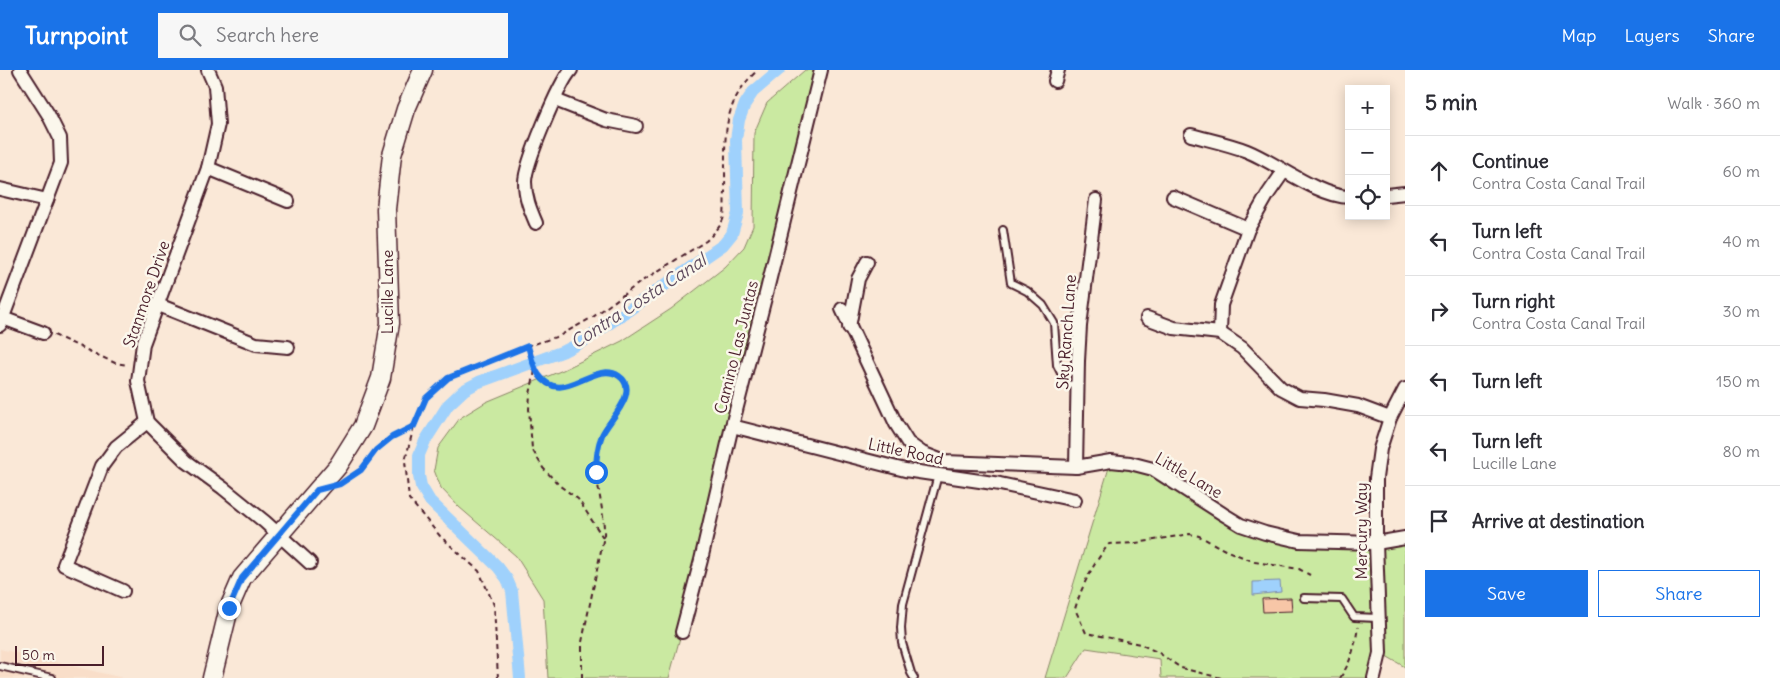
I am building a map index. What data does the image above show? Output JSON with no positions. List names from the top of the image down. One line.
{"streets":{"street":["Lucille Lane","Stanmore Drive","Sky Ranch Lane","Camino Las Juntas","Little Road","Little Lane","Mercury Way"]},"crossings":[["Sky Ranch Lane","Little Lane"],["Camino Las Juntas","Little Road"],["Little Lane","Mercury Way"]],"water":["Contra Costa Canal"],"scale_bar":"50 m","page":{"header":"Turnpoint","search":"Search here","nav":["Map","Layers","Share"],"heading":["5 min","Walk · 360 m"],"map_buttons":["+","−"],"list":[["Continue","Contra Costa Canal Trail","60 m"],["Turn left","Contra Costa Canal Trail","40 m"],["Turn right","Contra Costa Canal Trail","30 m"],["Turn left","150 m"],["Turn left","Lucille Lane","80 m"],"Arrive at destination"],"buttons":["Save","Share"],"scale":"50 m"}}
